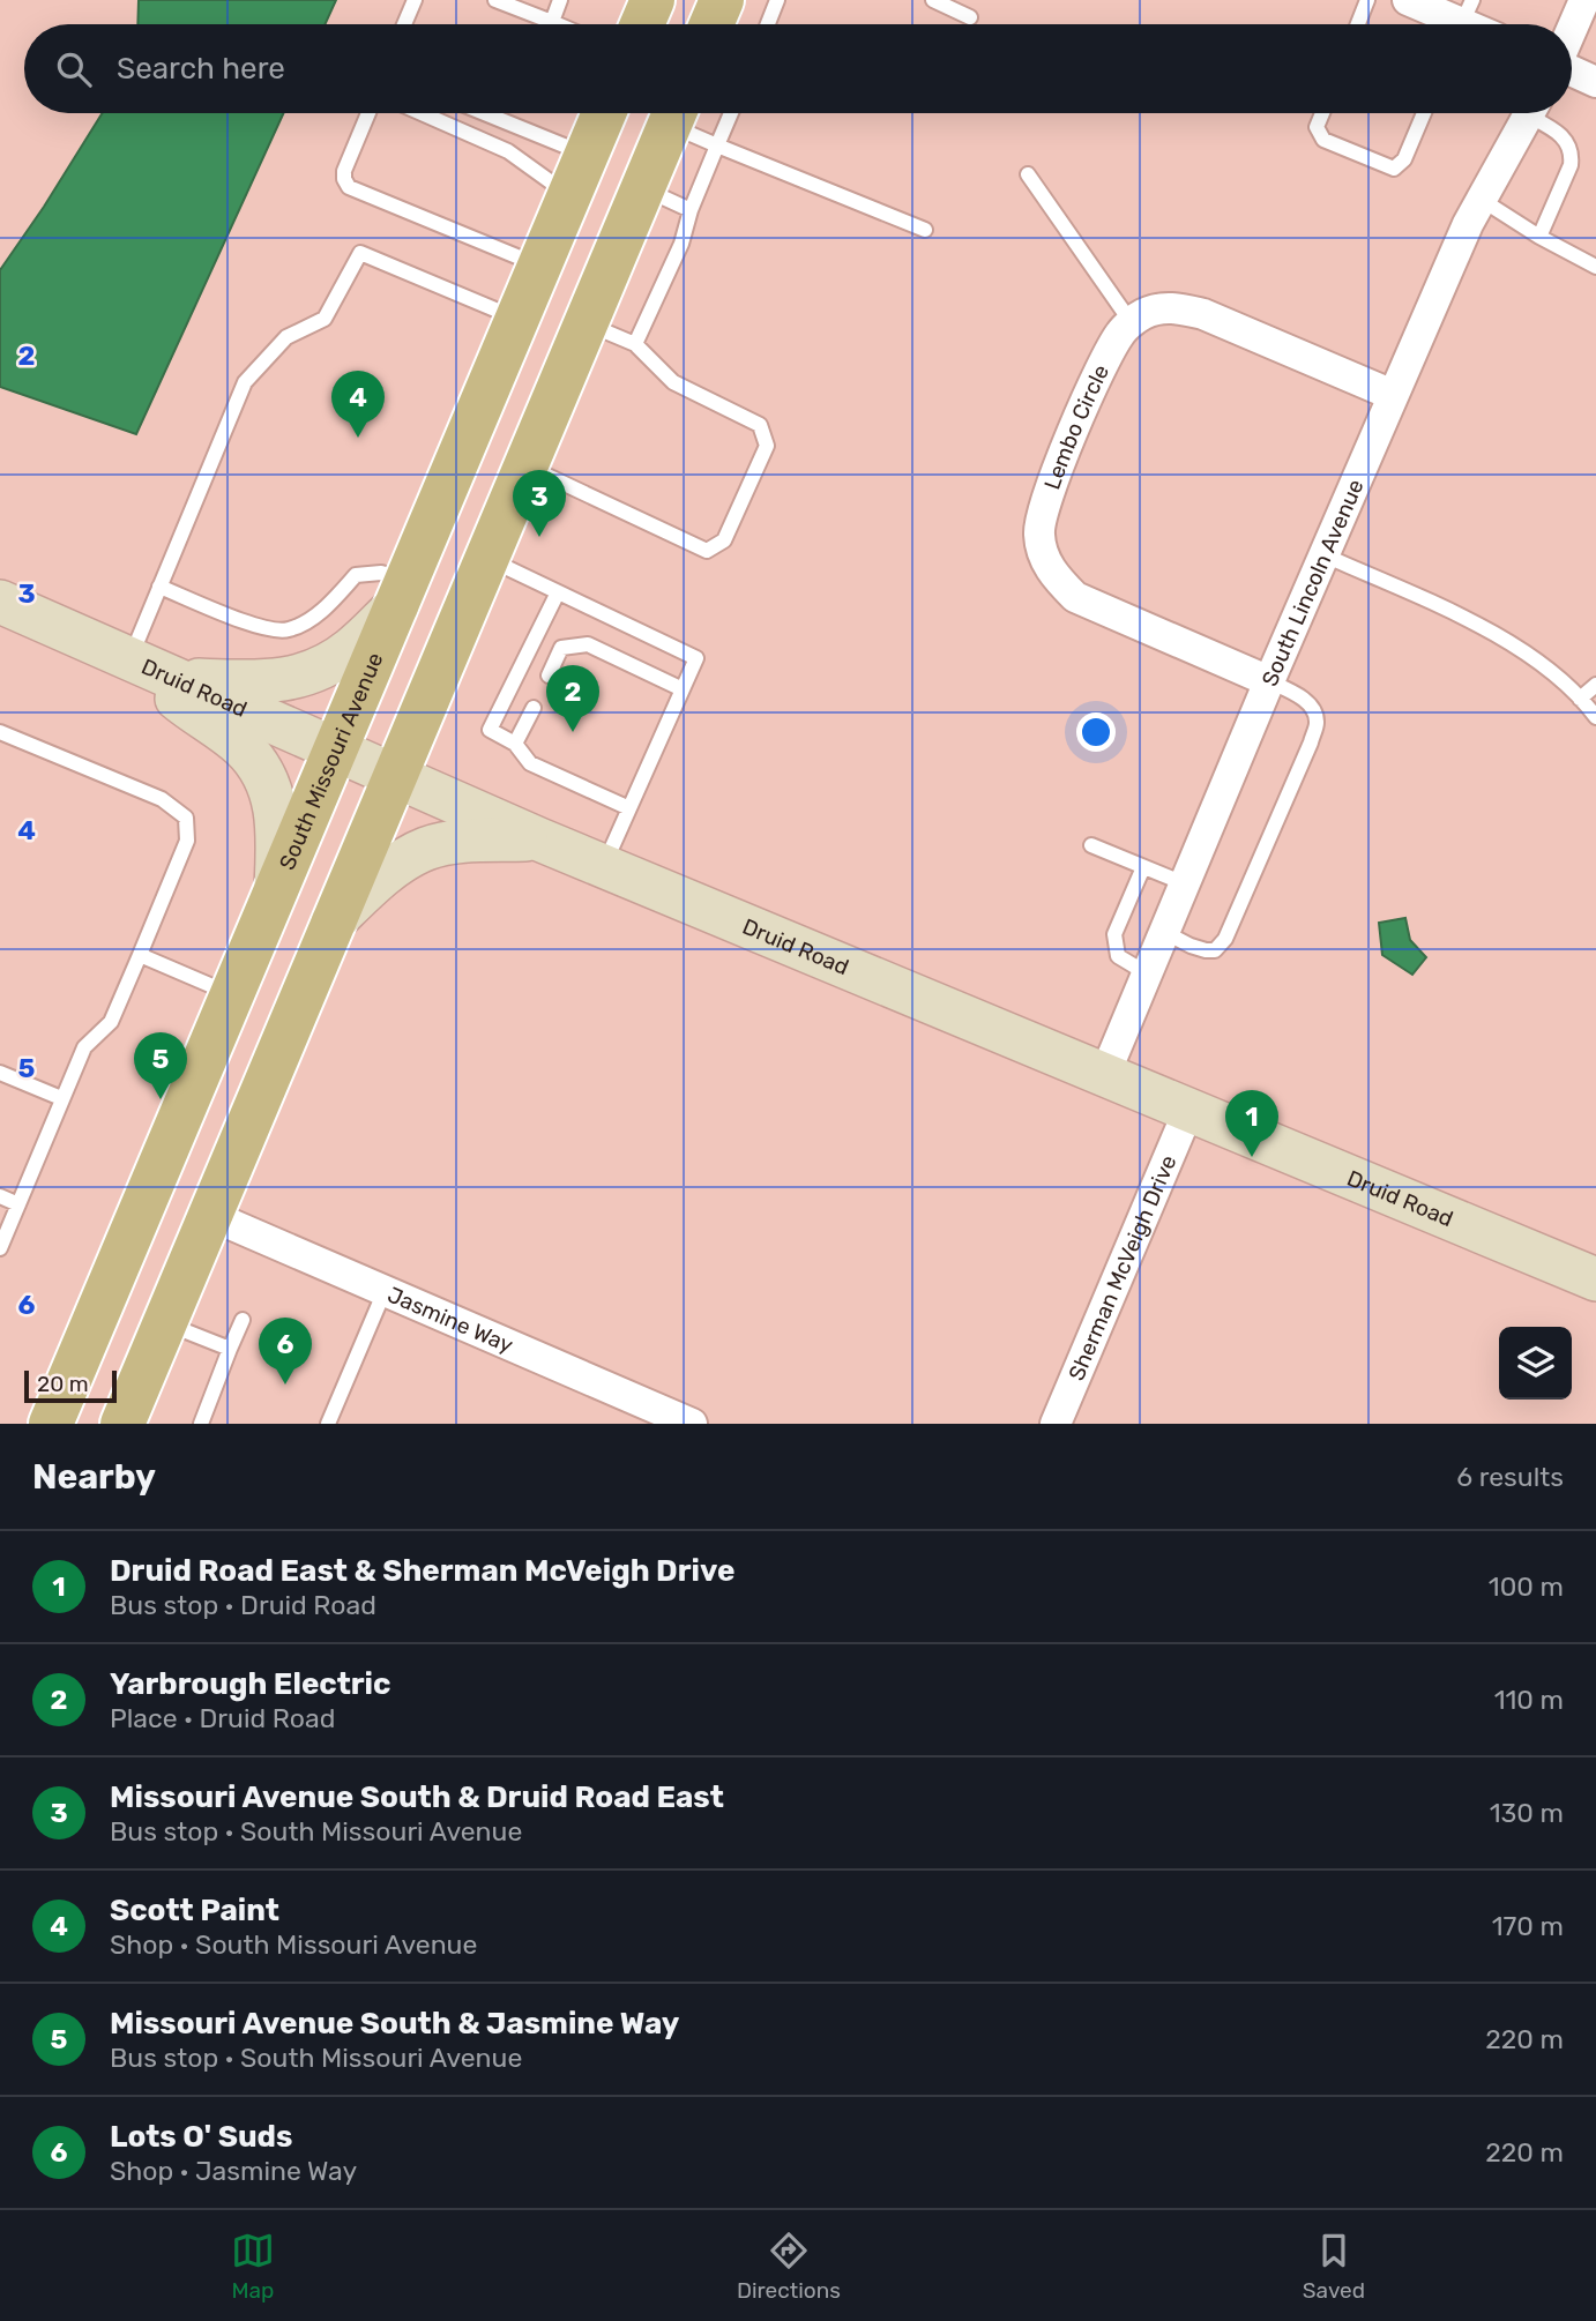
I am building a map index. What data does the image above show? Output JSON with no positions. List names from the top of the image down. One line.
{"streets":{"main road":["South Missouri Avenue"],"street":["Lembo Circle","South Lincoln Avenue","Druid Road","Sherman McVeigh Drive","Jasmine Way"]},"crossings":[["Lembo Circle","South Lincoln Avenue"],["South Lincoln Avenue","Druid Road"],["Druid Road","South Missouri Avenue"],["Druid Road","Sherman McVeigh Drive"]],"scale_bar":"20 m","page":{"search":"Search here","pins":["4","3","2","5","1","6"],"scale":"20 m","heading":["Nearby","6 results"],"list":[{"mark":"1","name":"Druid Road East & Sherman McVeigh Drive","note":"Bus stop · Druid Road","value":"100 m"},{"mark":"2","name":"Yarbrough Electric","note":"Place · Druid Road","value":"110 m"},{"mark":"3","name":"Missouri Avenue South & Druid Road East","note":"Bus stop · South Missouri Avenue","value":"130 m"},{"mark":"4","name":"Scott Paint","note":"Shop · South Missouri Avenue","value":"170 m"},{"mark":"5","name":"Missouri Avenue South & Jasmine Way","note":"Bus stop · South Missouri Avenue","value":"220 m"},{"mark":"6","name":"Lots O' Suds","note":"Shop · Jasmine Way","value":"220 m"}],"nav":["Map","Directions","Saved"]},"grid":{"rows":["2","3","4","5","6"]}}
